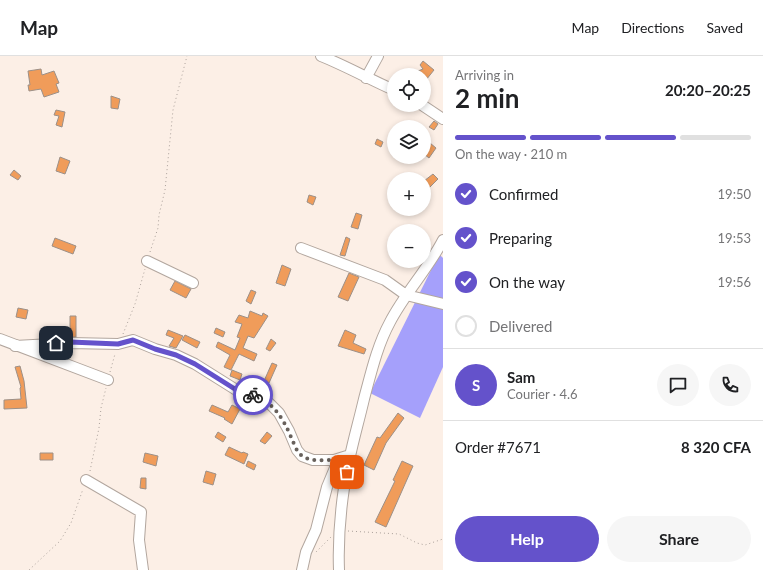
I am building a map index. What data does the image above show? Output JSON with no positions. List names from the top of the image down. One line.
{"page":{"header":"Map","nav":["Map","Directions","Saved"],"heading":["2 min","Arriving in","20:20–20:25"],"panel":["Sam","Courier · 4.6","Order #7671","8 320 CFA"],"map_buttons":["+","−"],"bar":"On the way · 210 m","list":[["Confirmed","19:50"],["Preparing","19:53"],["On the way","19:56"],"Delivered"],"round":"S","buttons":["Help","Share"]}}
